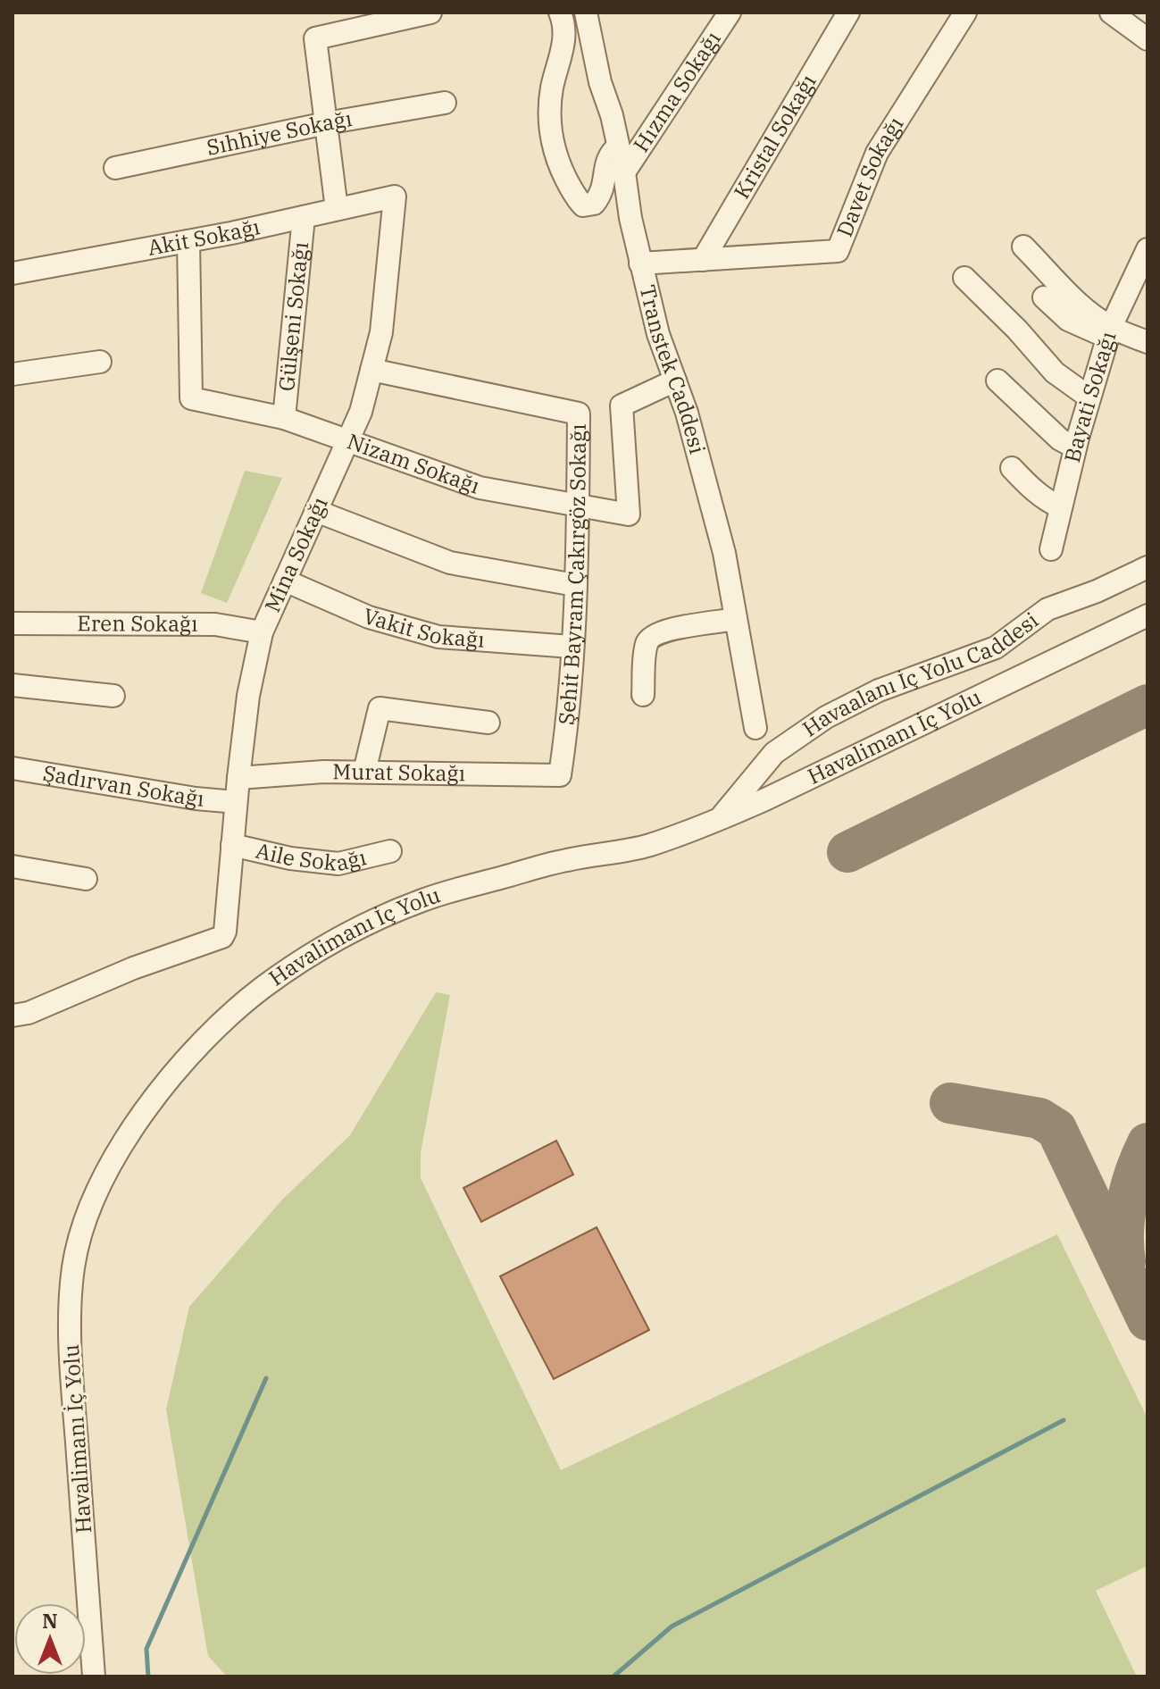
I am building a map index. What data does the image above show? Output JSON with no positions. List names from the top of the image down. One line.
{"streets":{"street":["Hızma Sokağı","Sıhhiye Sokağı","Kristal Sokağı","Davet Sokağı","Akit Sokağı","Gülşeni Sokağı","Transtek Caddesi","Bayati Sokağı","Nizam Sokağı","Mina Sokağı","Şehit Bayram Çakırgöz Sokağı","Eren Sokağı","Vakit Sokağı","Havaalanı İç Yolu Caddesi","Havalimanı İç Yolu","Murat Sokağı","Şadırvan Sokağı","Aile Sokağı"]},"crossings":[["Hızma Sokağı","Transtek Caddesi"],["Kristal Sokağı","Davet Sokağı"],["Davet Sokağı","Transtek Caddesi"],["Akit Sokağı","Gülşeni Sokağı"],["Akit Sokağı","Nizam Sokağı"],["Akit Sokağı","Mina Sokağı"],["Gülşeni Sokağı","Nizam Sokağı"],["Transtek Caddesi","Nizam Sokağı"],["Nizam Sokağı","Mina Sokağı"],["Nizam Sokağı","Şehit Bayram Çakırgöz Sokağı"],["Mina Sokağı","Şehit Bayram Çakırgöz Sokağı"],["Mina Sokağı","Eren Sokağı"],["Mina Sokağı","Vakit Sokağı"],["Mina Sokağı","Murat Sokağı"],["Mina Sokağı","Şadırvan Sokağı"],["Mina Sokağı","Aile Sokağı"],["Şehit Bayram Çakırgöz Sokağı","Vakit Sokağı"],["Şehit Bayram Çakırgöz Sokağı","Murat Sokağı"],["Havaalanı İç Yolu Caddesi","Havalimanı İç Yolu"]],"north":"top"}
